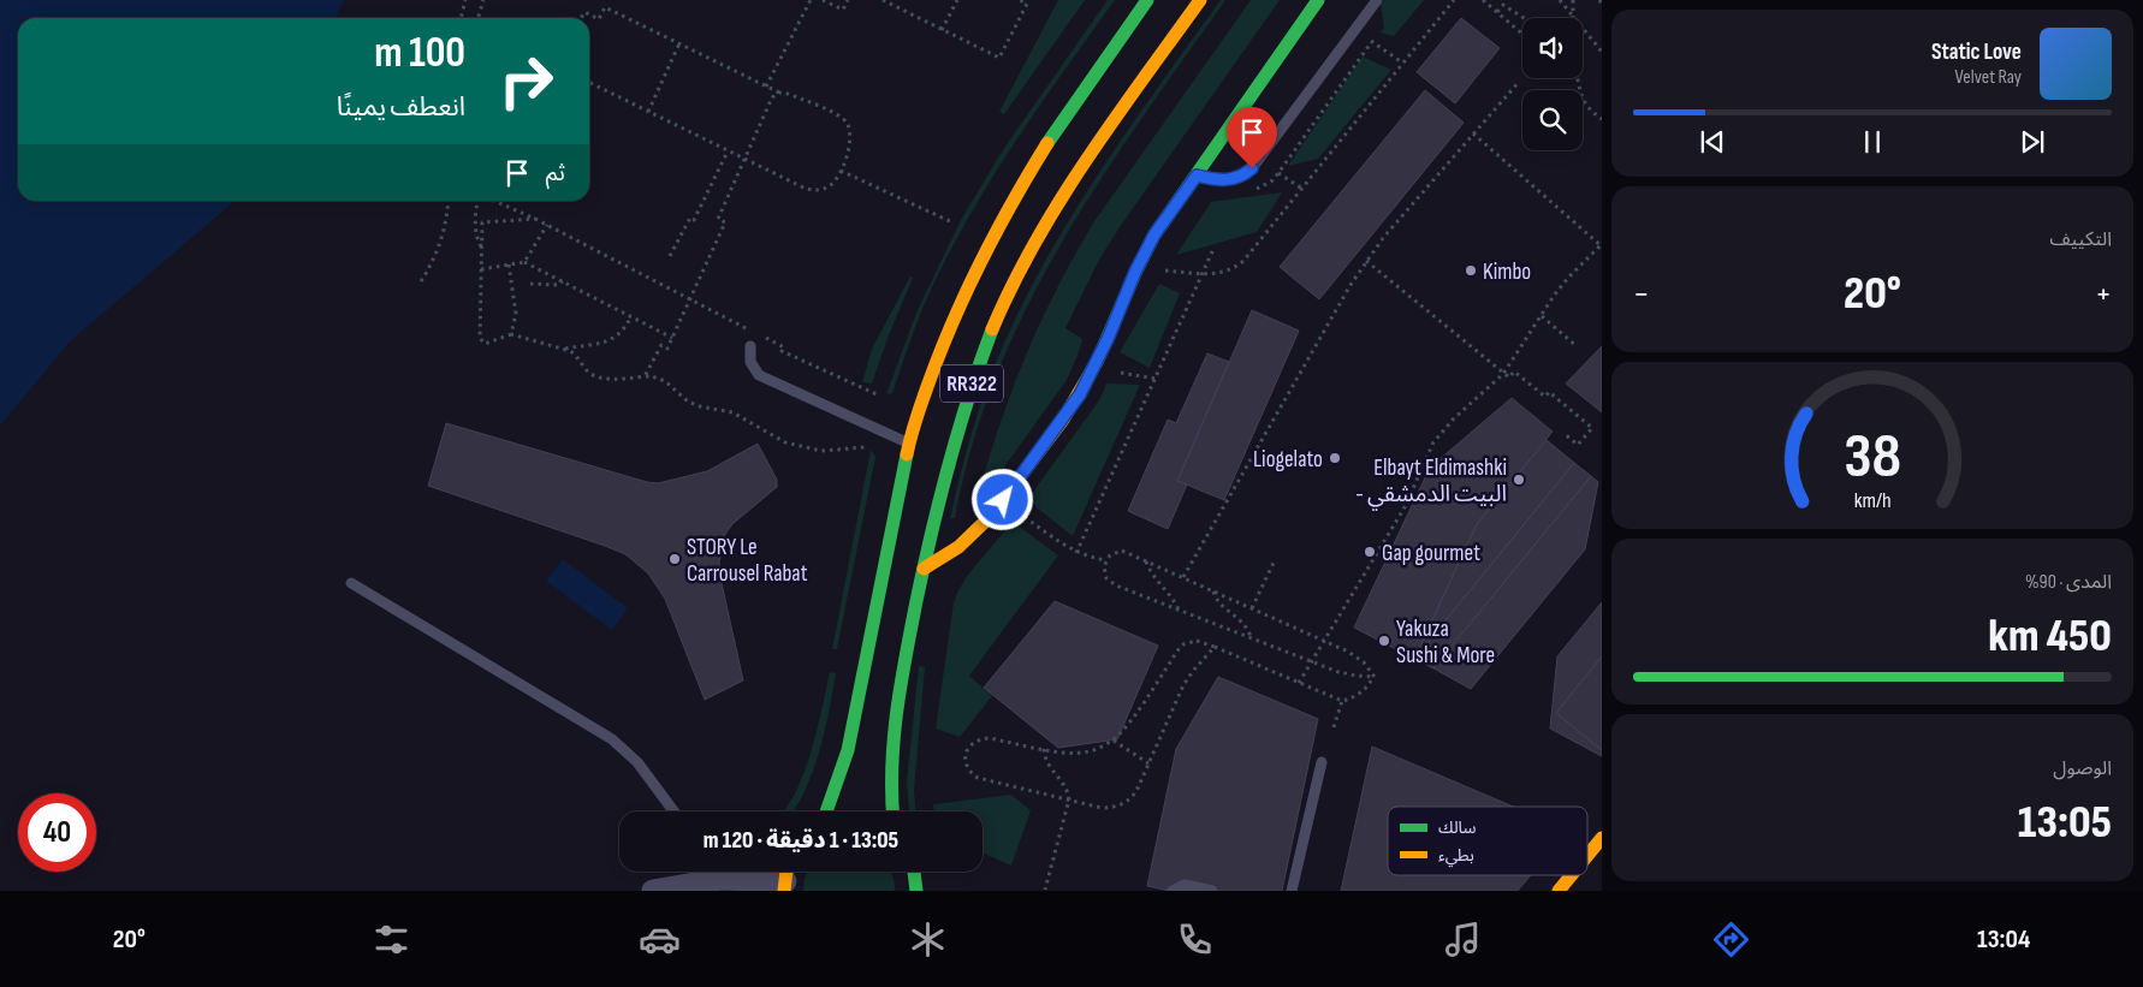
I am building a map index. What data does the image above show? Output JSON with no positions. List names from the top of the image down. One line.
{"streets":{"main road":["RR322"]},"places":["Kimbo","Liogelato","Elbayt Eldimashki - البيت الدمشقي","Gap gourmet","STORY Le Carrousel Rabat","Yakuza Sushi & More"],"legend":["سالك","بطيء"],"page":{"turn":["100 m","انعطف يمينًا"],"song":["Static Love","Velvet Ray"],"then":"ثم","tile":["التكييف",["المدى · 90%","450 km"],["الوصول","13:05"]],"heat":["−","20°","+"],"limit":"40","trip":"13:05 · 1 دقيقة · 120 m","tabs":["13:04","20°"],"gauge":["38","km/h"]}}
